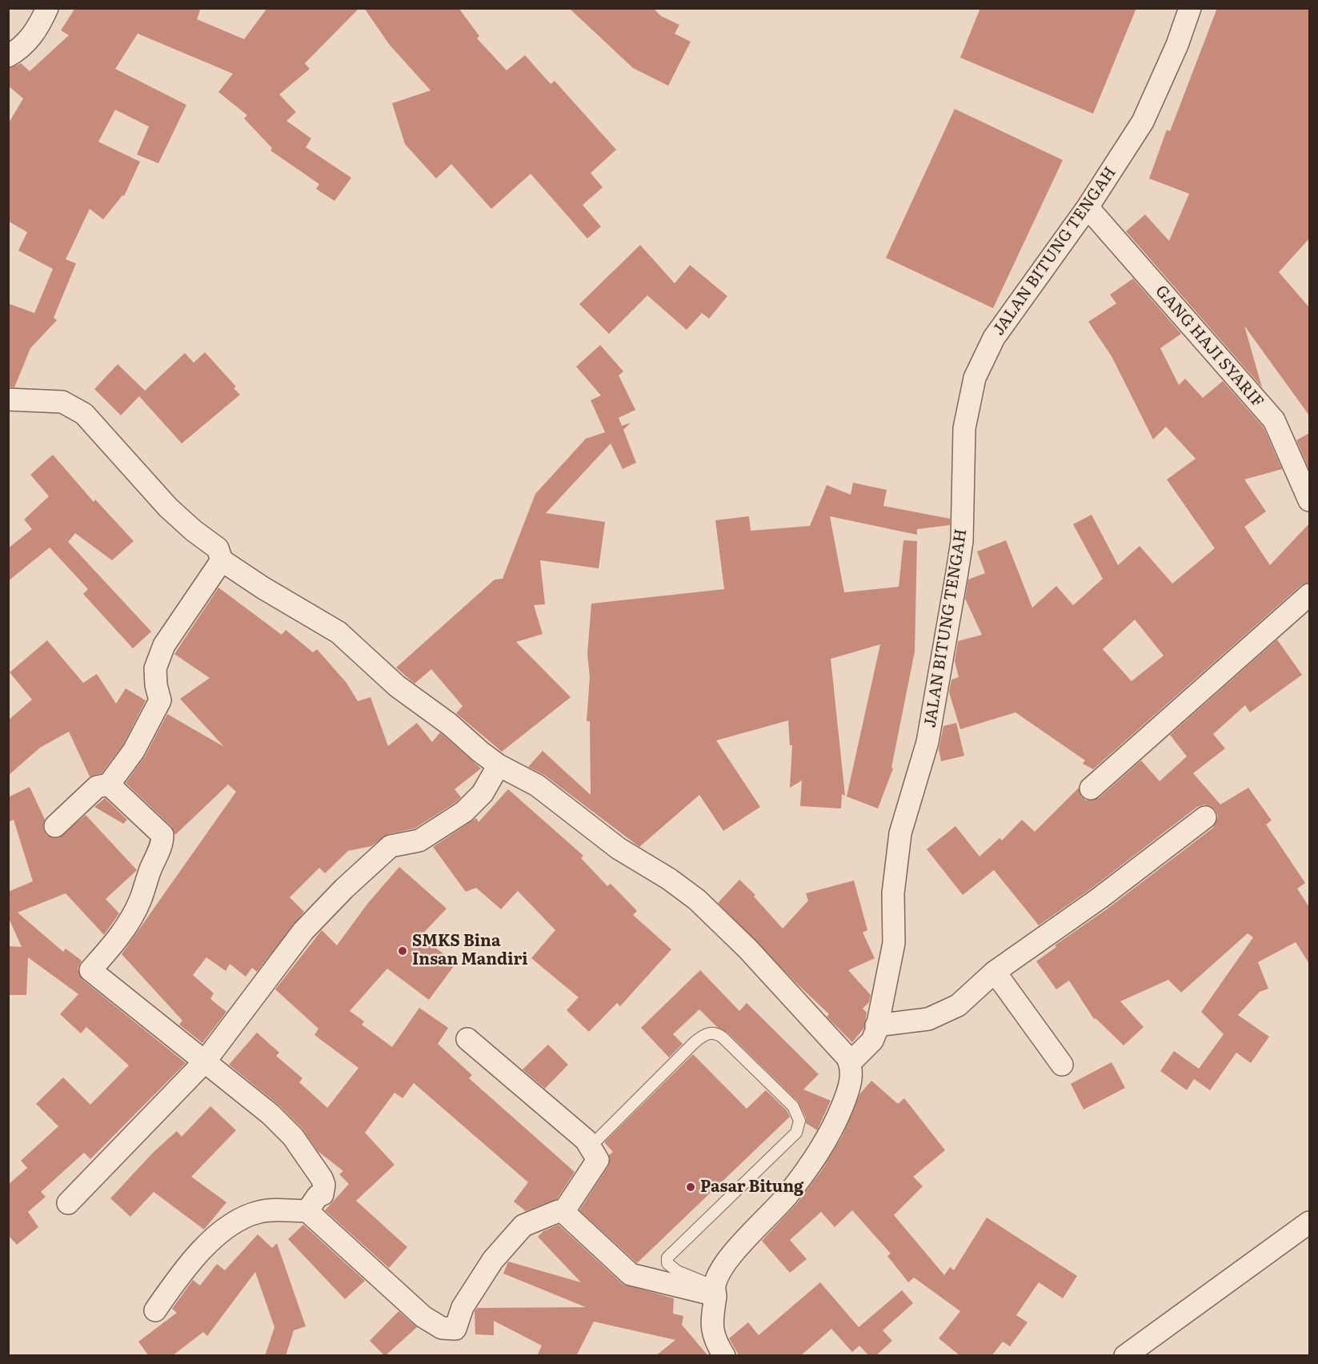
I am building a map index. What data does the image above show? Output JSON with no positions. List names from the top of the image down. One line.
{"streets":{"street":["JALAN BITUNG TENGAH","GANG HAJI SYARIF"]},"crossings":[["JALAN BITUNG TENGAH","GANG HAJI SYARIF"]],"places":["SMKS Bina Insan Mandiri","Pasar Bitung"]}
